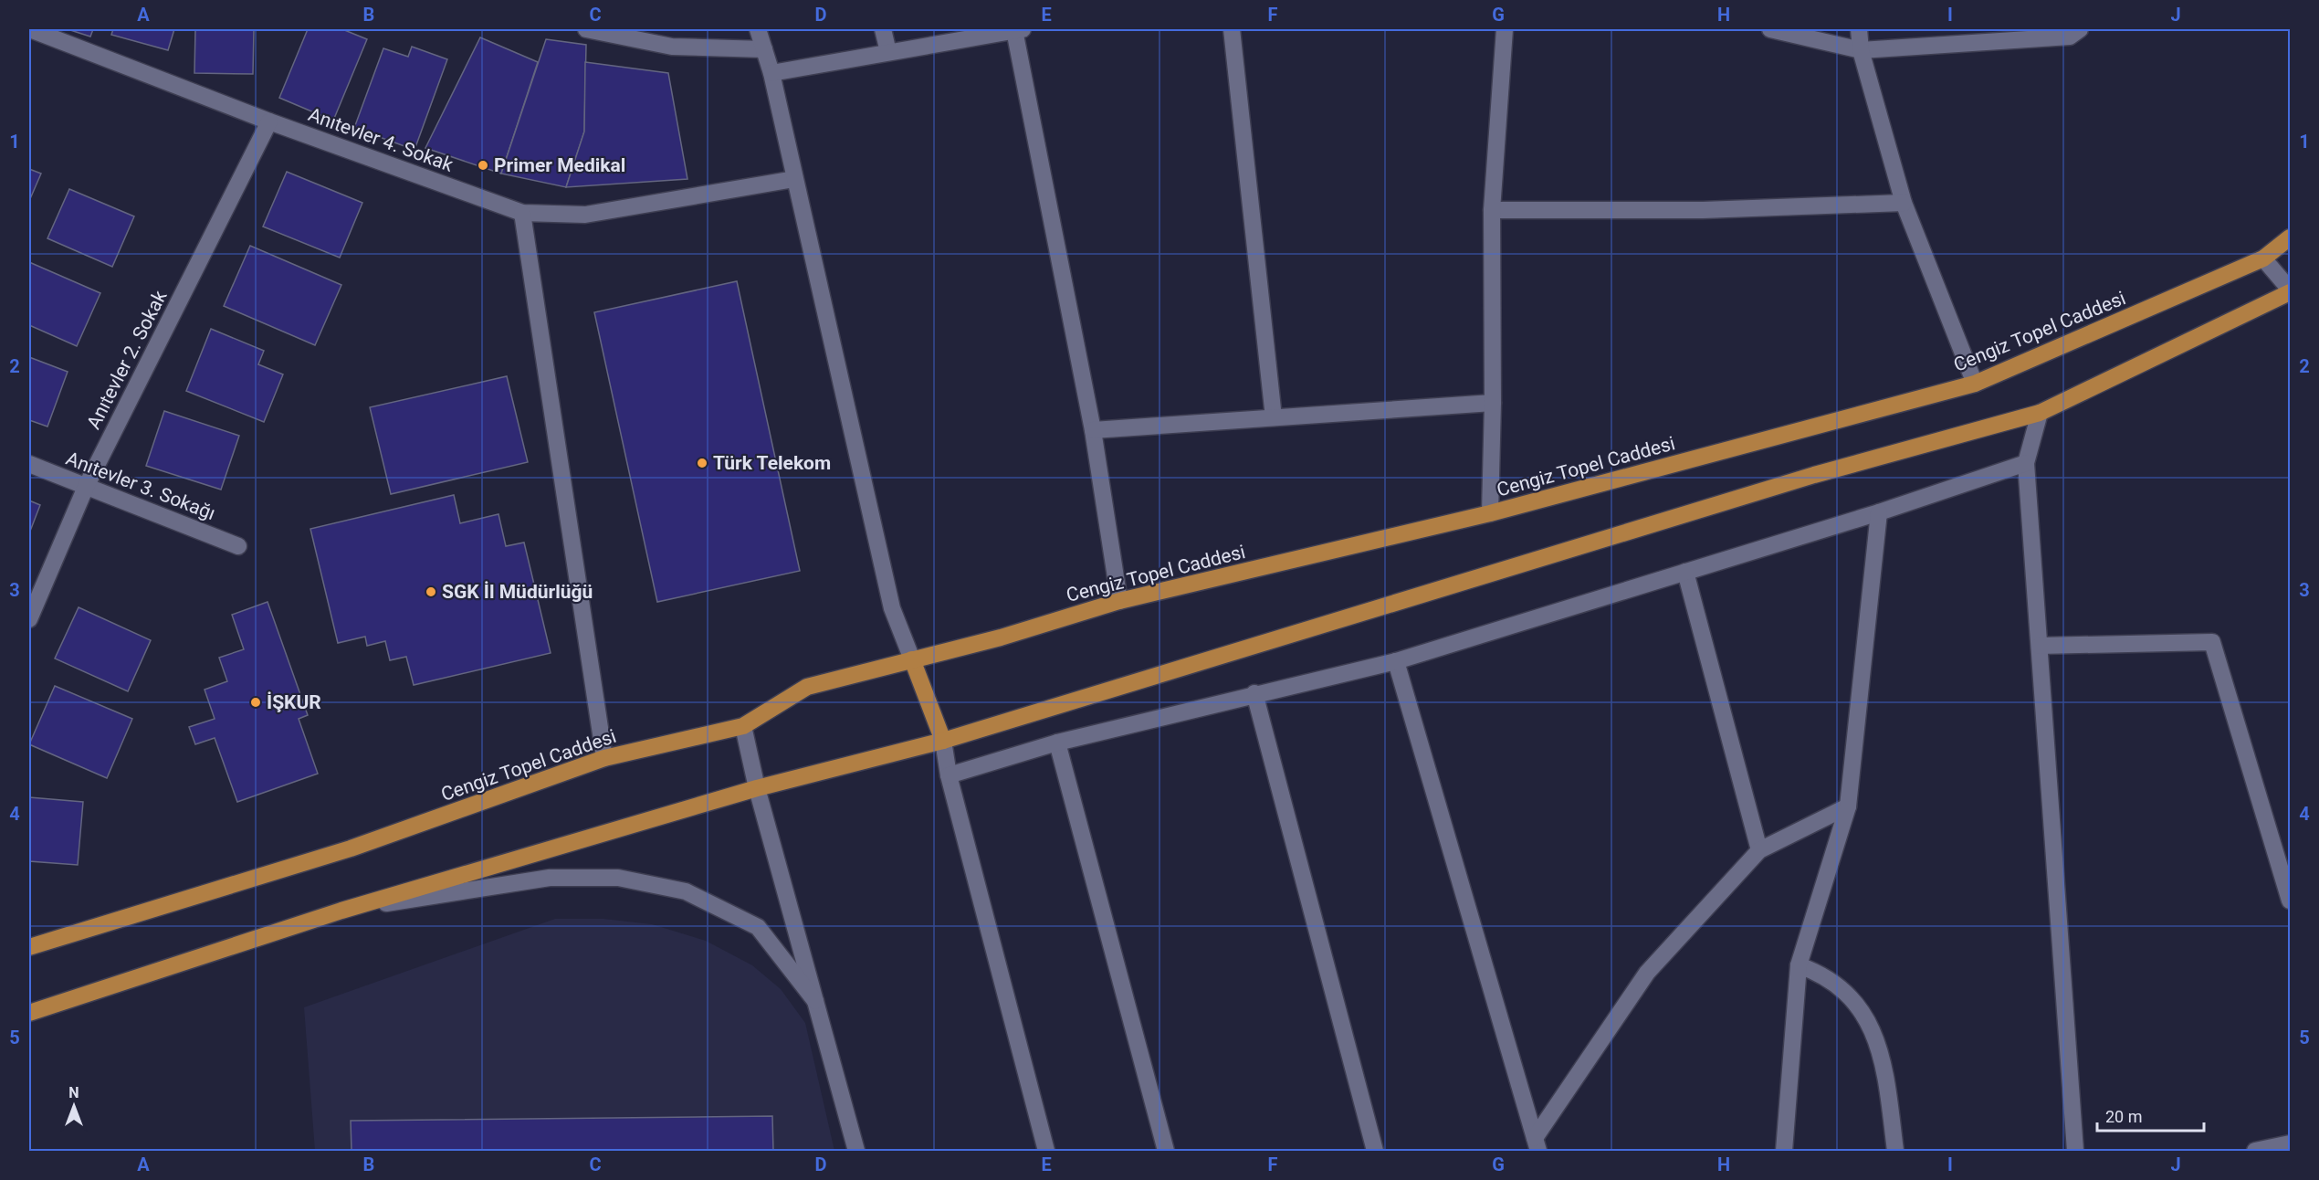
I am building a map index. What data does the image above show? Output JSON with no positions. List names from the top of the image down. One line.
{"streets":{"main road":["Cengiz Topel Caddesi"],"street":["Anıtevler 4. Sokak","Anıtevler 2. Sokak","Anıtevler 3. Sokağı"]},"crossings":[["Anıtevler 4. Sokak","Anıtevler 2. Sokak"],["Anıtevler 2. Sokak","Anıtevler 3. Sokağı"]],"places":["Primer Medikal","Türk Telekom","SGK İl Müdürlüğü","İŞKUR"],"scale_bar":"20 m","north":"top","grid":{"columns":["A","B","C","D","E","F","G","H","I","J"],"rows":["1","2","3","4","5"]}}
